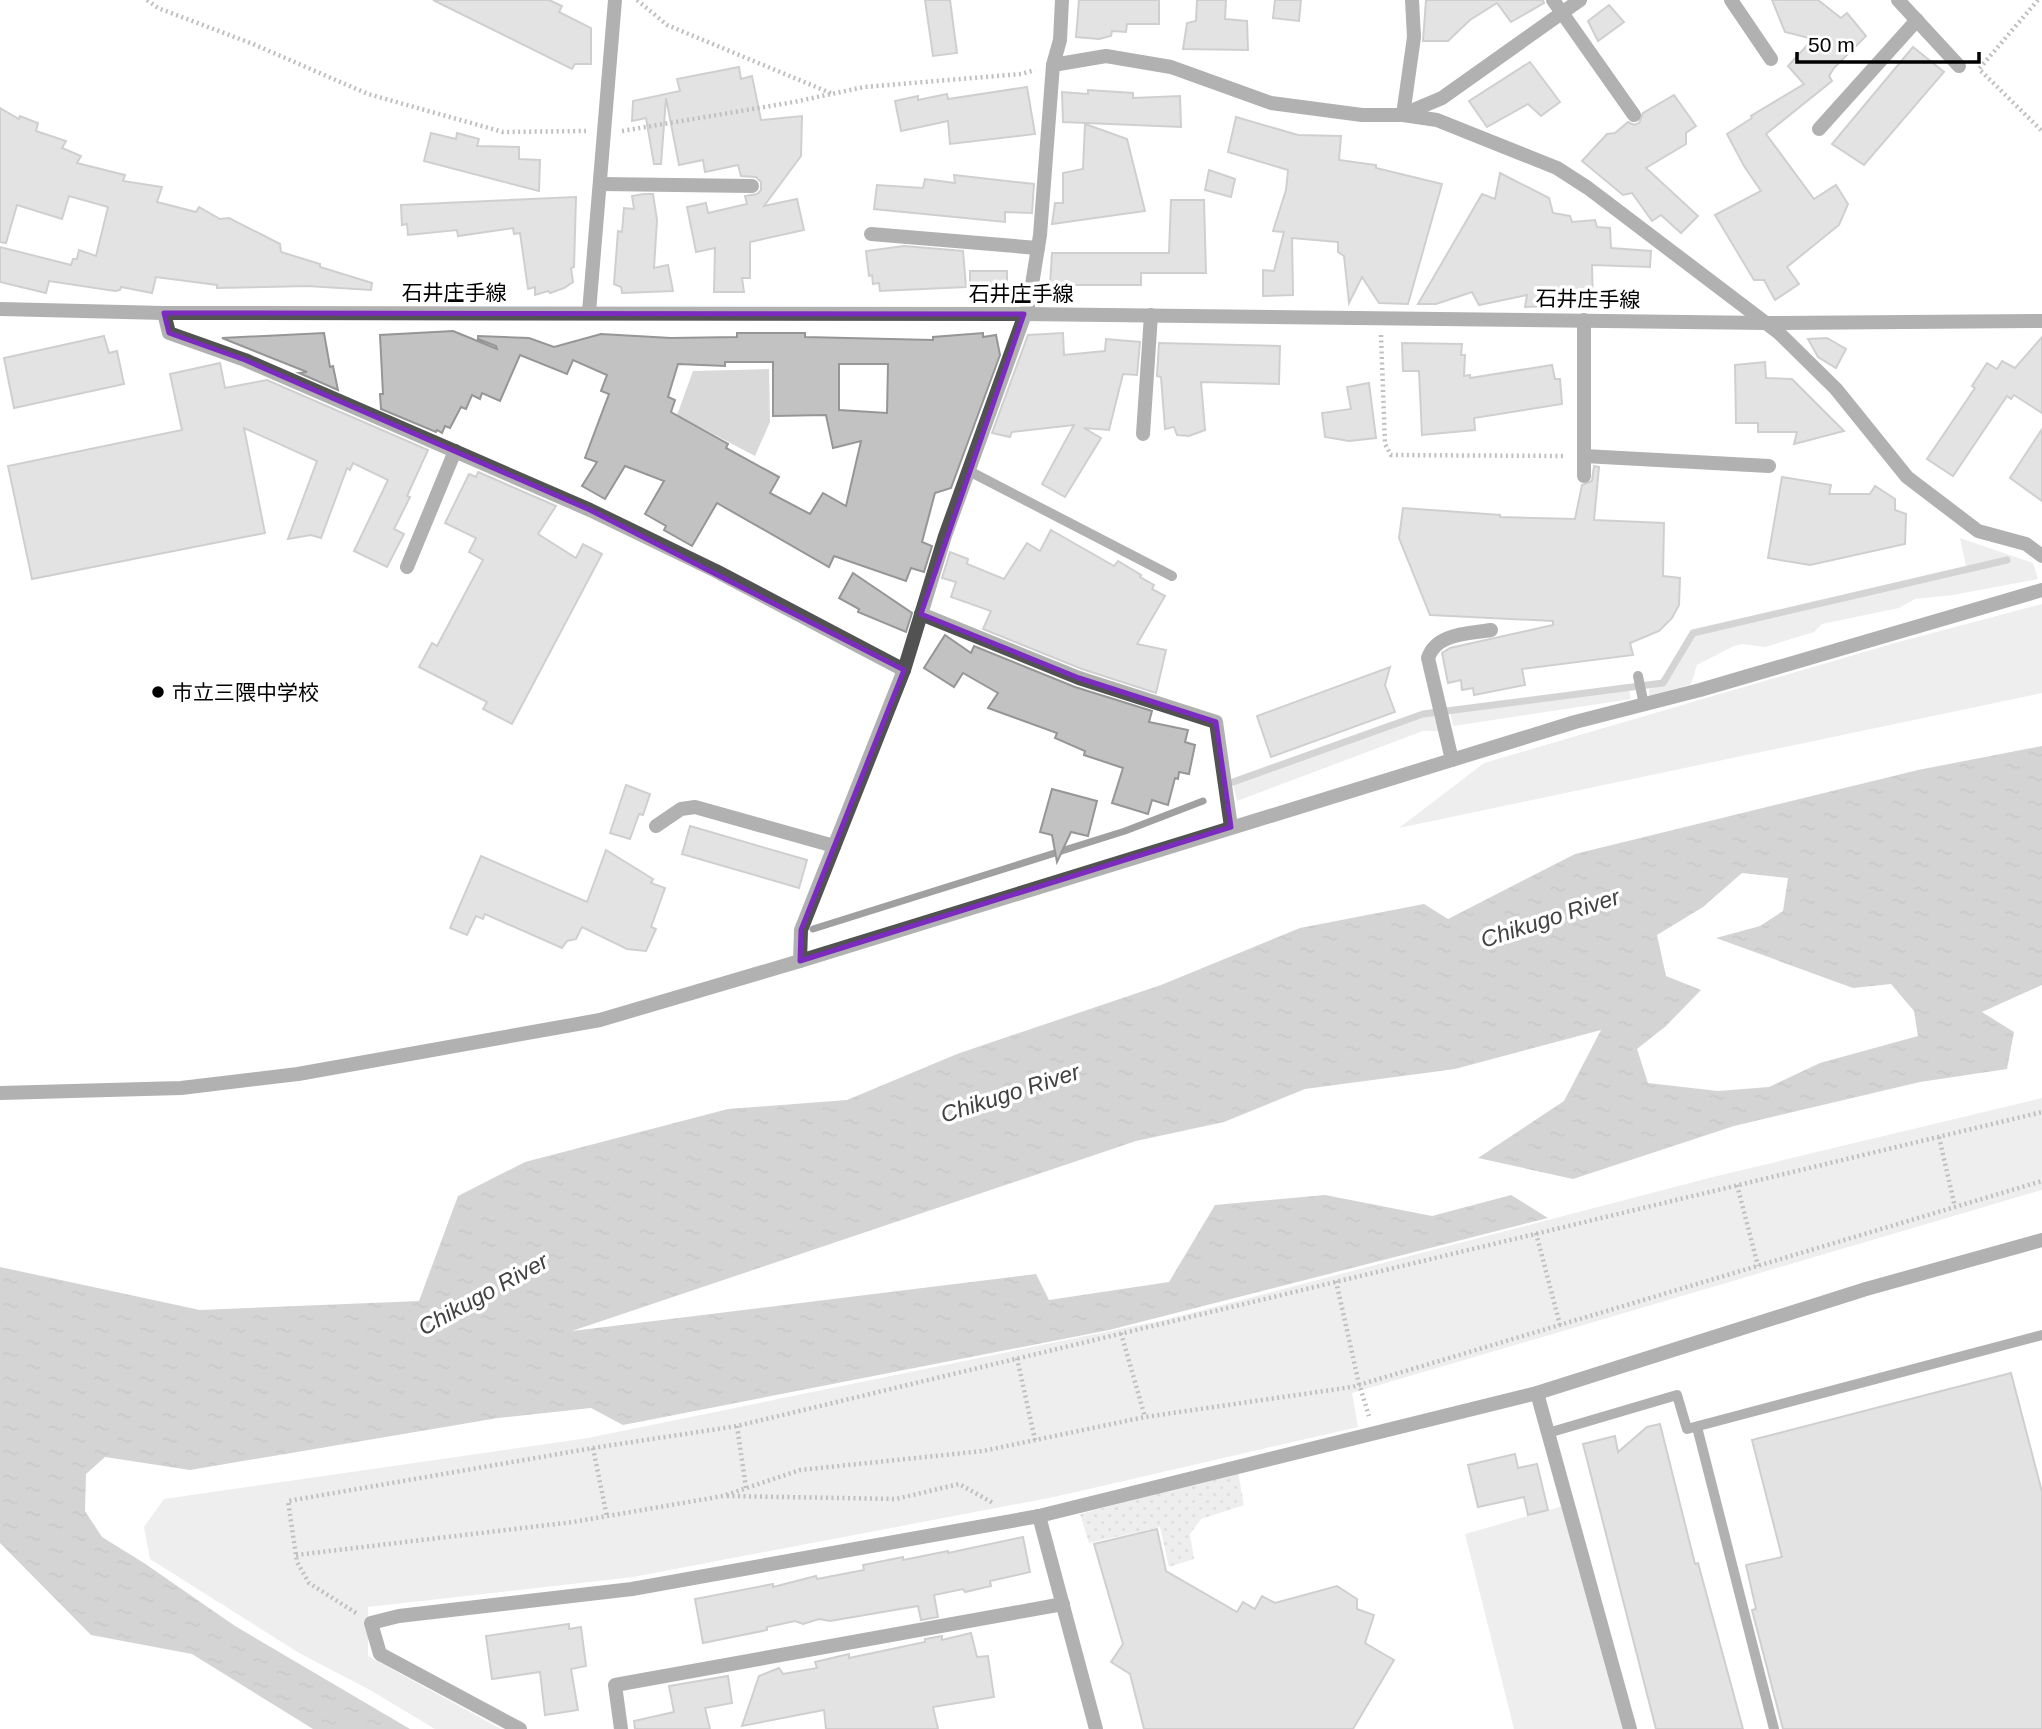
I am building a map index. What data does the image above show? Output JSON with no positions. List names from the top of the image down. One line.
{"streets":{"street":["石井庄手線"]},"water":["Chikugo River"],"places":["市立三隈中学校"],"scale_bar":"50 m"}
